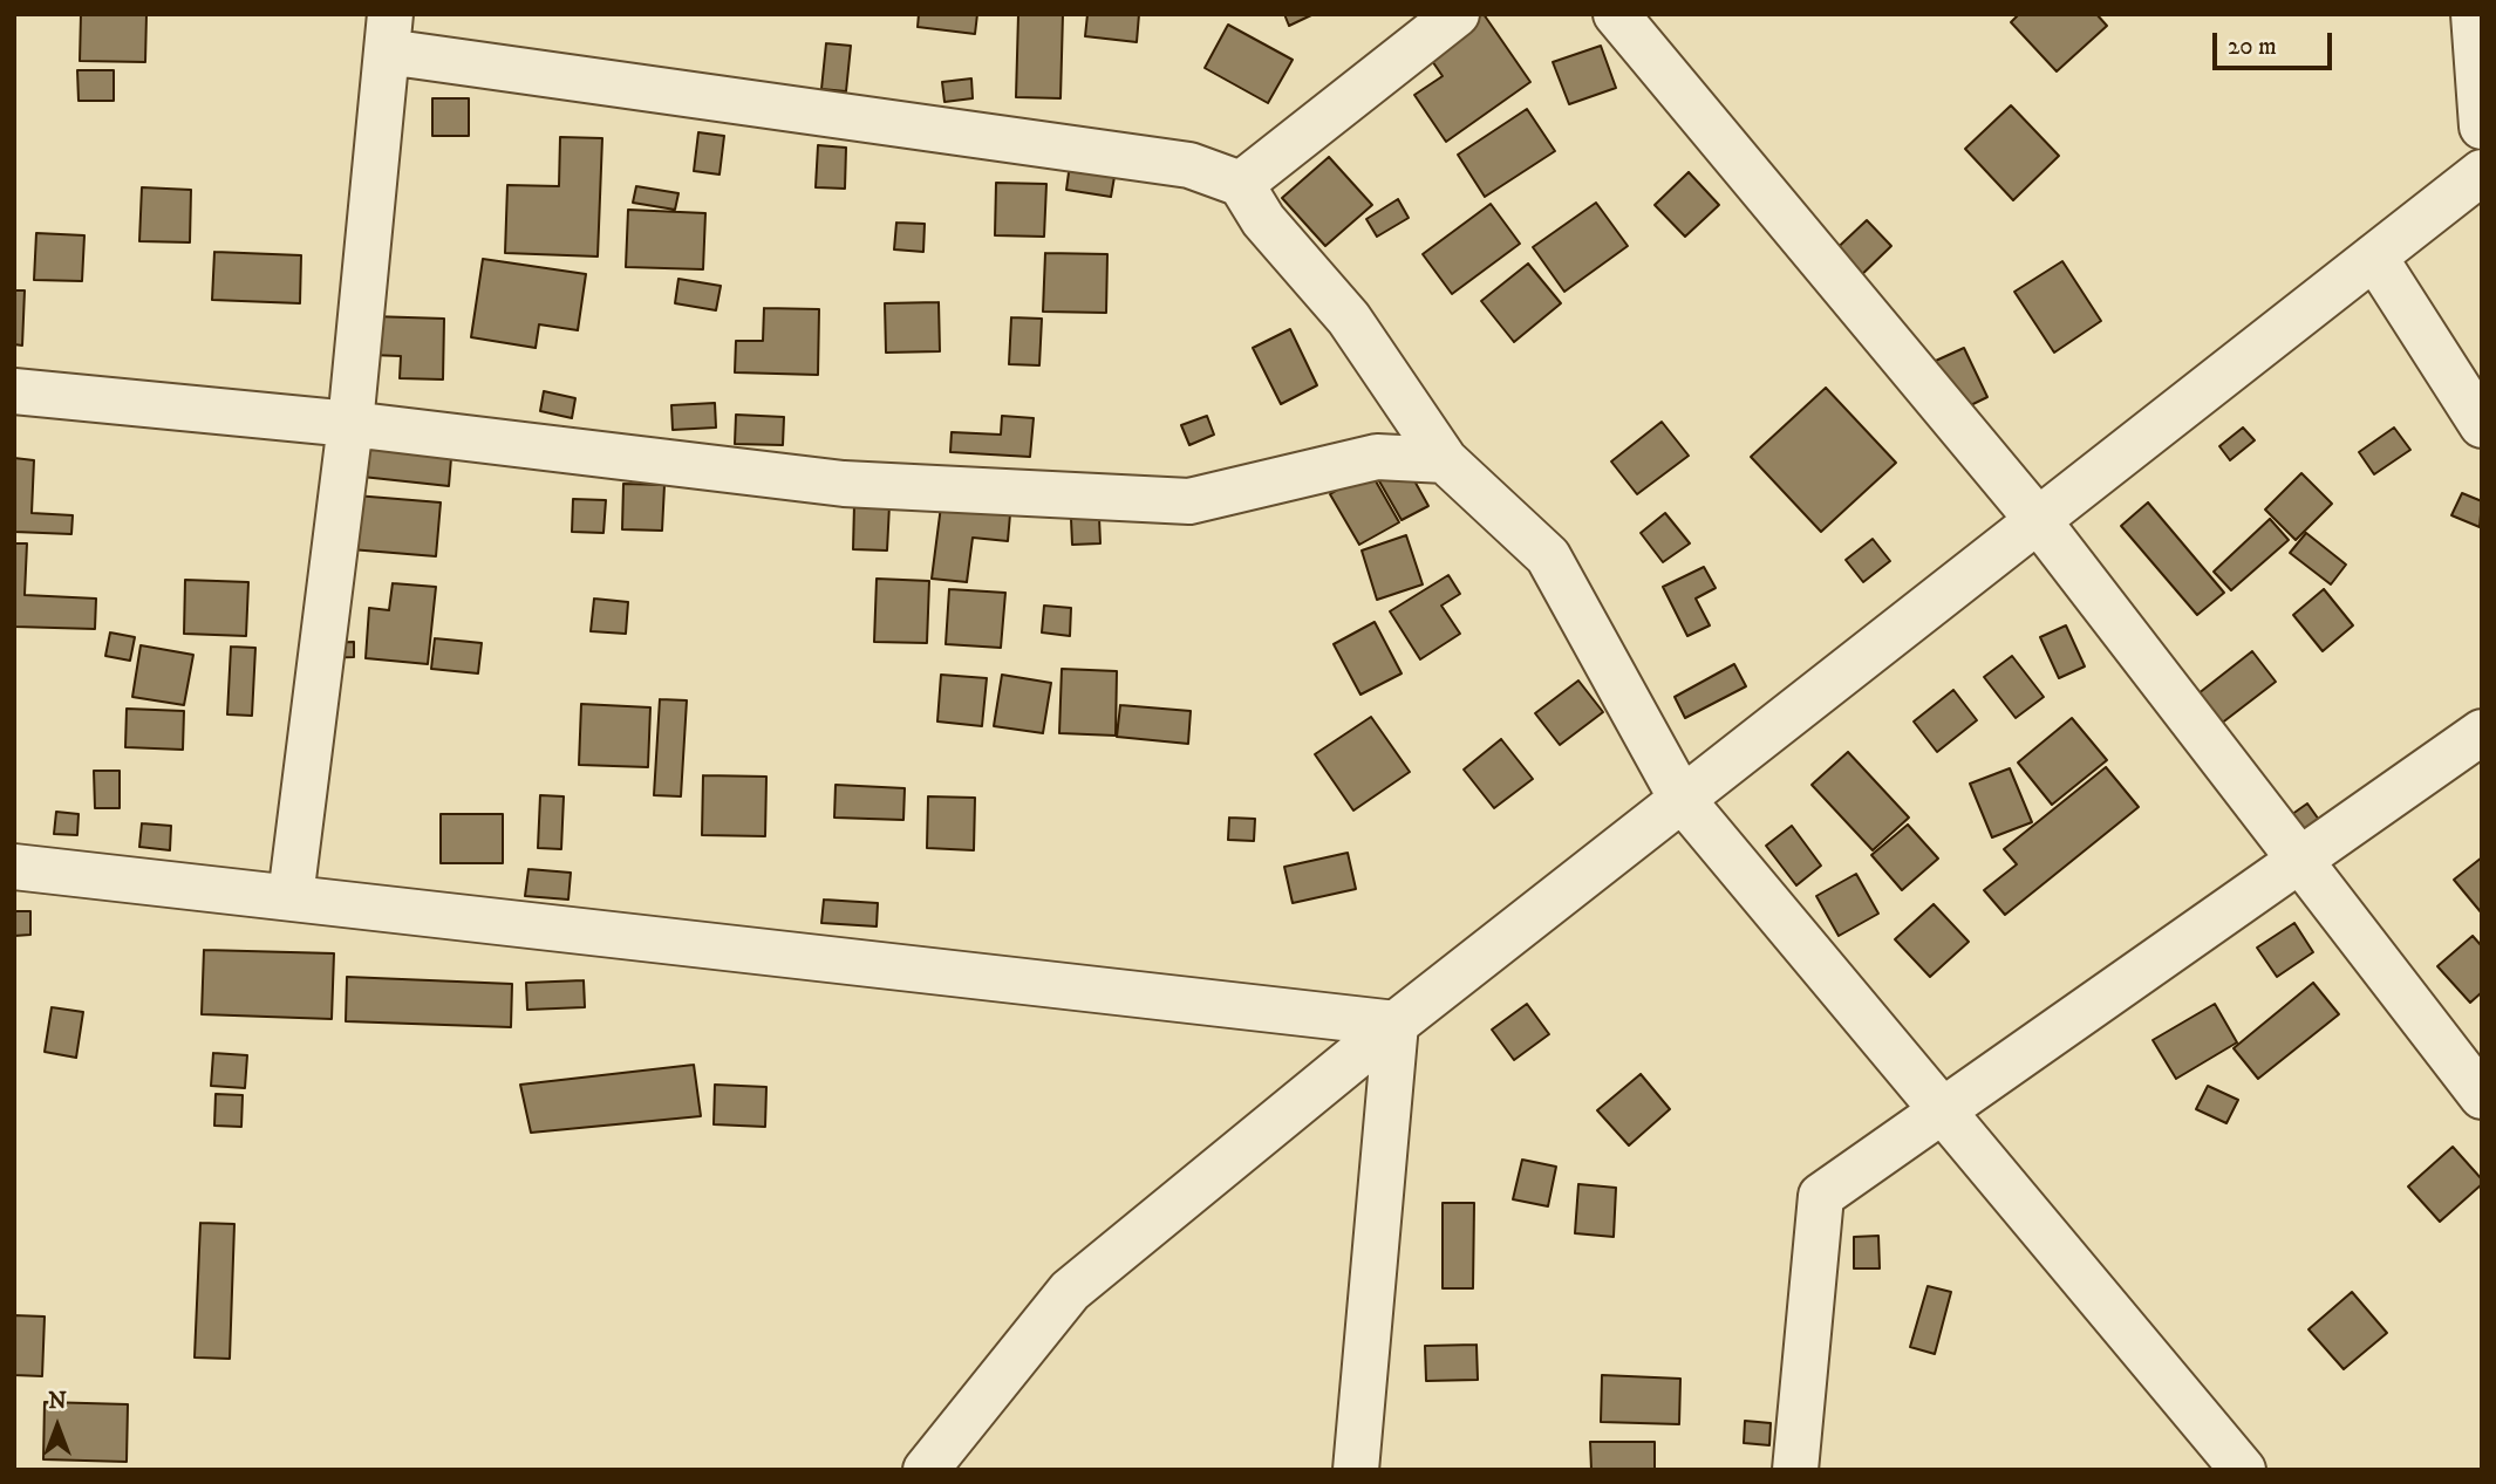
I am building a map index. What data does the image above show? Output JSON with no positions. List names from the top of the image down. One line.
{"scale_bar":"20 m","north":"top"}
